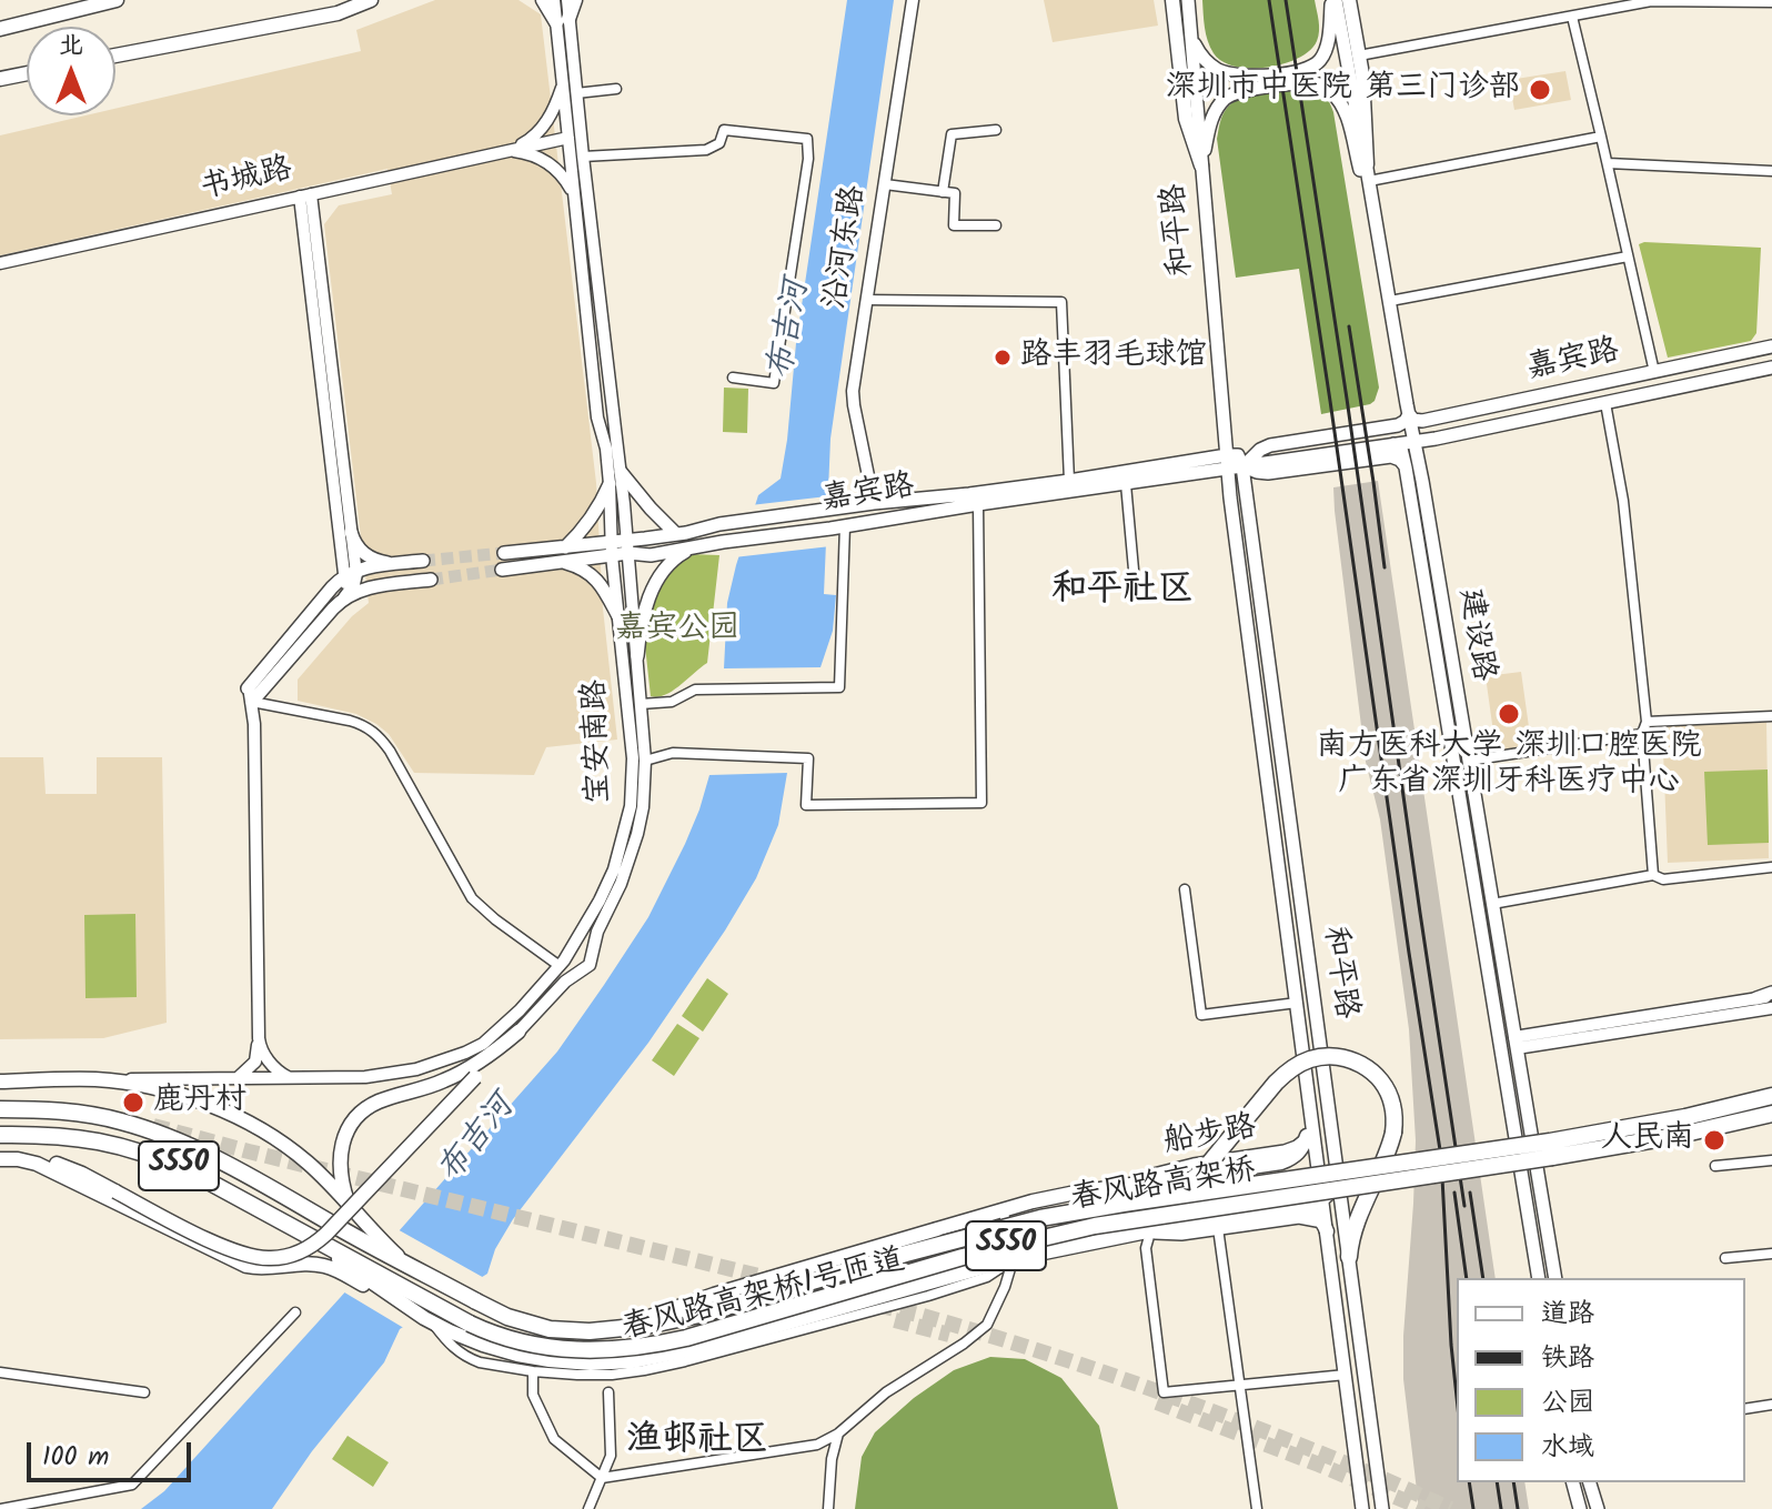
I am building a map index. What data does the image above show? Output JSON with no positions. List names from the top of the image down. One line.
{"streets":{"highway":["S550","春风路高架桥"],"main road":["和平路","嘉宾路","建设路","船步路","春风路高架桥1号匝道"],"street":["书城路","沿河东路","宝安南路"]},"crossings":[["书城路","宝安南路"],["和平路","嘉宾路"],["沿河东路","嘉宾路"],["嘉宾路","建设路"],["嘉宾路","宝安南路"],["船步路","春风路高架桥"],["S550","春风路高架桥"],["S550","春风路高架桥1号匝道"],["春风路高架桥","春风路高架桥1号匝道"]],"districts":["和平社区","渔邨社区"],"water":["布吉河"],"parks":["嘉宾公园"],"places":["深圳市中医院 第三门诊部","路丰羽毛球馆","南方医科大学 深圳口腔医院 广东省深圳牙科医疗中心","鹿丹村","人民南"],"legend":["道路","铁路","公园","水域"],"scale_bar":"100 m","north":"top"}
